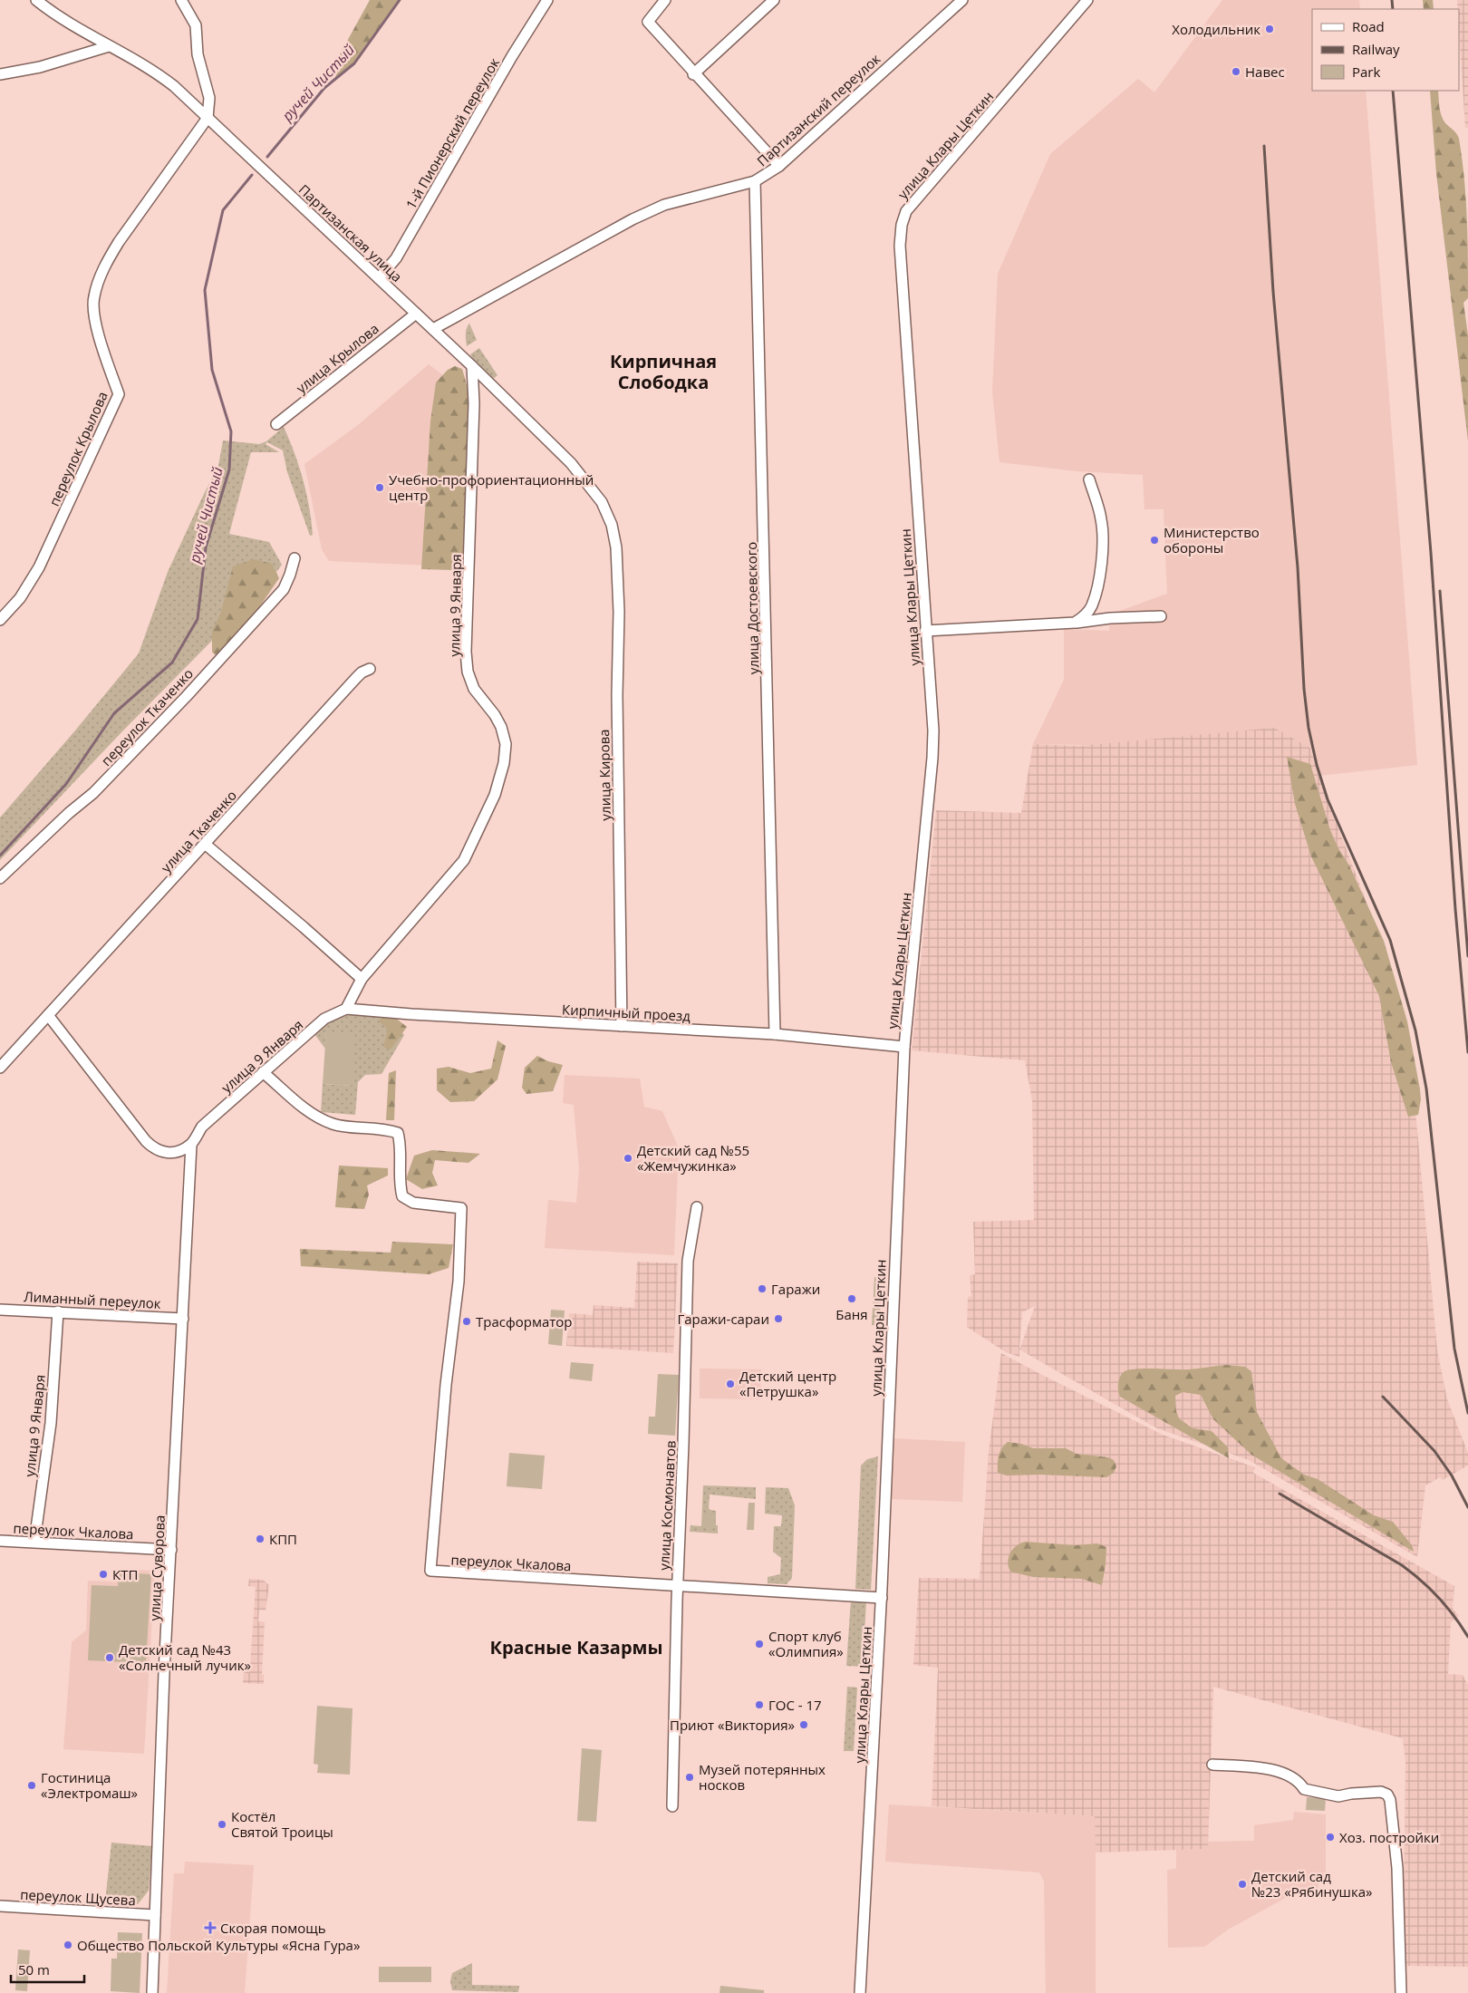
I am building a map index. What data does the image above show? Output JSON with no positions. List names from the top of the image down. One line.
{"streets":{"street":["Партизанский переулок","1-й Пионерский переулок","улица Клары Цеткин","Партизанская улица","улица Крылова","переулок Крылова","улица 9 Января","улица Достоевского","переулок Ткаченко","улица Кирова","улица Ткаченко","Кирпичный проезд","Лиманный переулок","улица Космонавтов","переулок Чкалова","улица Суворова","переулок Щусева"]},"crossings":[["Партизанский переулок","Партизанская улица"],["Партизанский переулок","улица Достоевского"],["1-й Пионерский переулок","Партизанская улица"],["улица Клары Цеткин","Кирпичный проезд"],["улица Клары Цеткин","переулок Чкалова"],["Партизанская улица","улица Крылова"],["Партизанская улица","переулок Крылова"],["Партизанская улица","улица 9 Января"],["Партизанская улица","улица Кирова"],["улица 9 Января","улица Ткаченко"],["улица 9 Января","Кирпичный проезд"],["улица 9 Января","Лиманный переулок"],["улица 9 Января","переулок Чкалова"],["улица 9 Января","улица Суворова"],["улица Достоевского","Кирпичный проезд"],["улица Кирова","Кирпичный проезд"],["Лиманный переулок","улица Суворова"],["улица Космонавтов","переулок Чкалова"],["переулок Чкалова","улица Суворова"],["улица Суворова","переулок Щусева"]],"districts":["Кирпичная Слободка","Красные Казармы"],"water":["ручей Чистый"],"places":{"other":["Холодильник","Навес","Учебно-профориентационный центр","Министерство обороны","Детский сад №55 «Жемчужинка»","Гаражи","Баня","Гаражи-сараи","Трасформатор","Детский центр «Петрушка»","КПП","КТП","Спорт клуб «Олимпия»","Детский сад №43 «Солнечный лучик»","ГОС - 17","Приют «Виктория»","Музей потерянных носков","Гостиница «Электромаш»","Костёл Святой Троицы","Хоз. постройки","Детский сад №23 «Рябинушка»","Общество Польской Культуры «Ясна Гура»"],"health":["Скорая помощь"]},"legend":["Road","Railway","Park"],"scale_bar":"50 m"}
